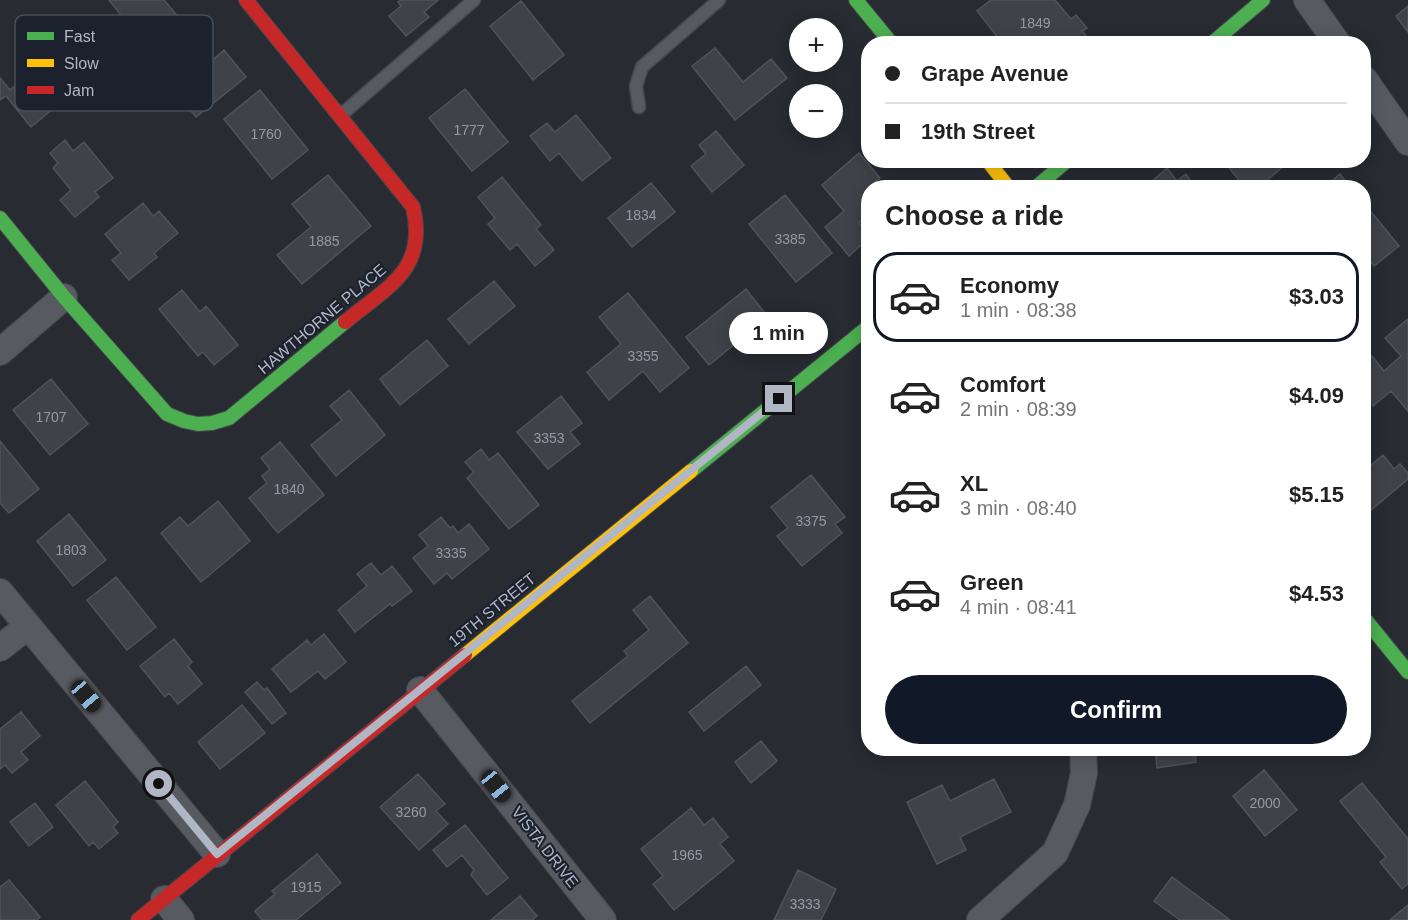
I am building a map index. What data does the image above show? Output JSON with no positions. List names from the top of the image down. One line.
{"streets":{"street":["HAWTHORNE PLACE","19TH STREET","VISTA DRIVE"]},"crossings":[["19TH STREET","VISTA DRIVE"]],"house_numbers":["1849","1777","1760","1834","3385","1885","3355","1707","3353","1840","3375","1803","3335","2000","3260","1965","1915","3333"],"legend":["Fast","Slow","Jam"],"page":{"map_buttons":["+","−"],"banner":["Grape Avenue","19th Street"],"heading":"Choose a ride","list":[{"name":"Economy","note":"1 min · 08:38","value":"$3.03"},{"name":"Comfort","note":"2 min · 08:39","value":"$4.09"},{"name":"XL","note":"3 min · 08:40","value":"$5.15"},{"name":"Green","note":"4 min · 08:41","value":"$4.53"}],"bubble":"1 min","buttons":"Confirm"}}
